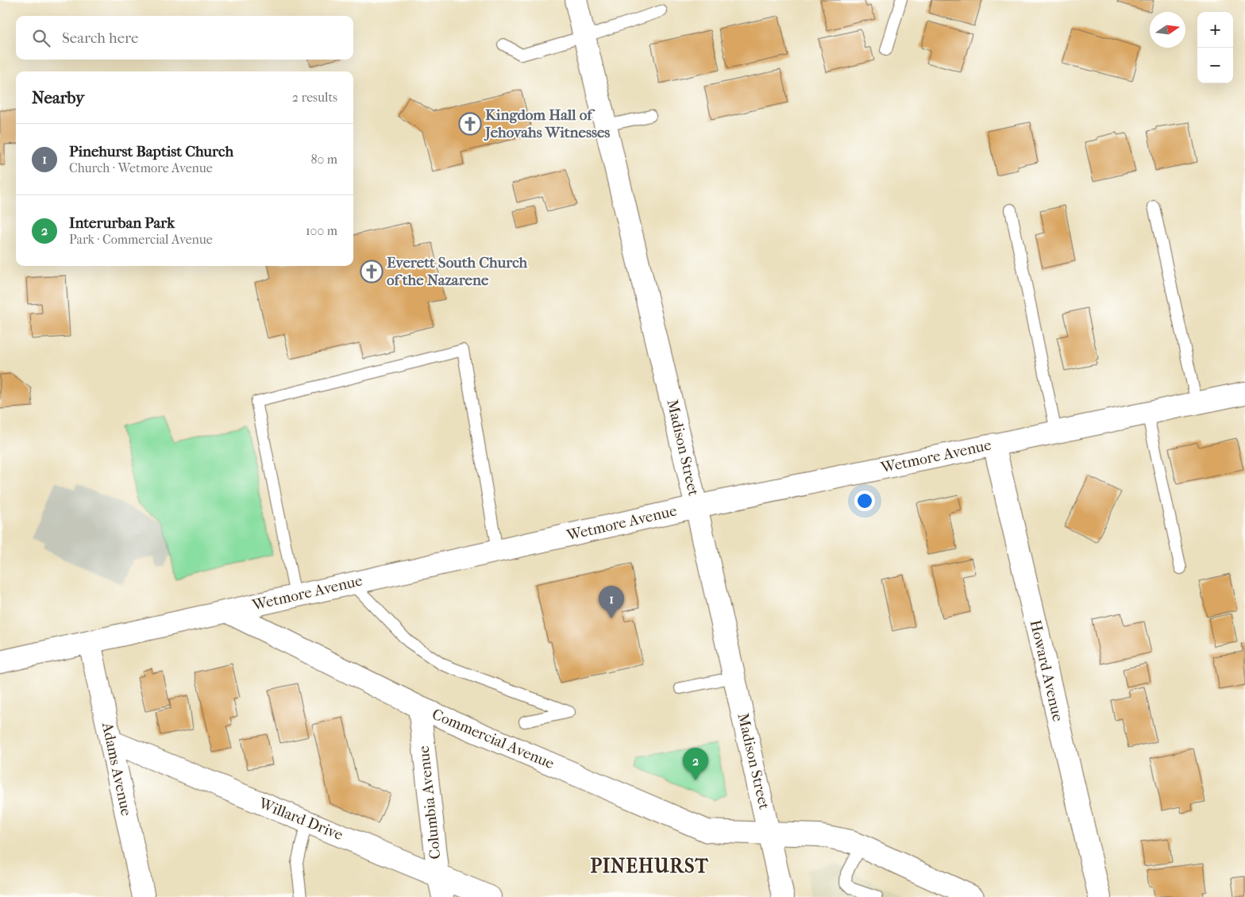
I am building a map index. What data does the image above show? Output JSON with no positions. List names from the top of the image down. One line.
{"streets":{"street":["Madison Street","Wetmore Avenue","Howard Avenue","Commercial Avenue","Adams Avenue","Columbia Avenue","Willard Drive"]},"crossings":[["Madison Street","Wetmore Avenue"],["Madison Street","Commercial Avenue"],["Wetmore Avenue","Howard Avenue"],["Wetmore Avenue","Commercial Avenue"],["Wetmore Avenue","Adams Avenue"],["Commercial Avenue","Columbia Avenue"],["Adams Avenue","Willard Drive"],["Columbia Avenue","Willard Drive"]],"districts":["PINEHURST"],"places":{"church":["Kingdom Hall of Jehovahs Witnesses","Everett South Church of the Nazarene"]},"north":"right","page":{"map_buttons":["+","−"],"search":"Search here","heading":["Nearby","2 results"],"list":[{"mark":"1","name":"Pinehurst Baptist Church","note":"Church · Wetmore Avenue","value":"80 m"},{"mark":"2","name":"Interurban Park","note":"Park · Commercial Avenue","value":"100 m"}],"pins":["1","2"]}}
